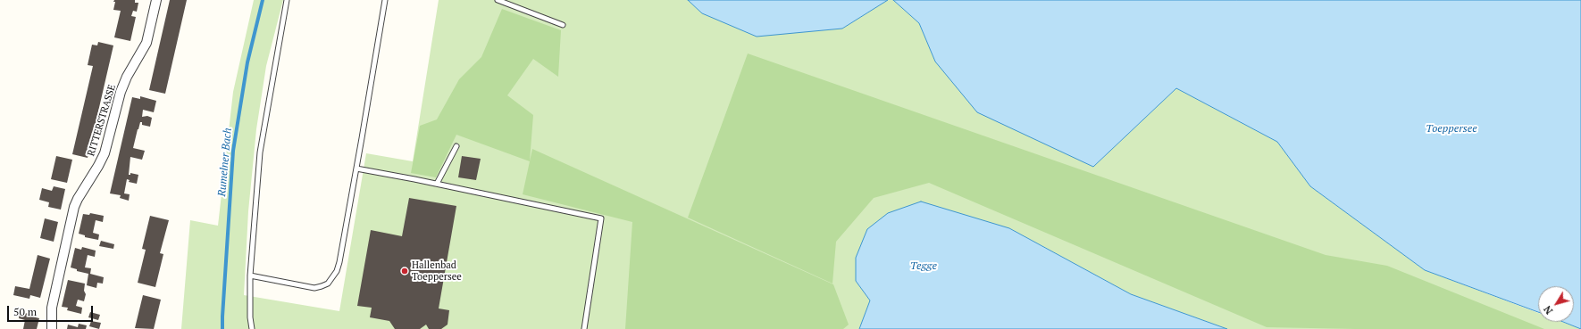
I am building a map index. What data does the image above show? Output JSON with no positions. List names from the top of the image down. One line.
{"streets":{"street":["RITTERSTRASSE"]},"water":["Toeppersee","Rumelner Bach","Tegge"],"places":["Hallenbad Toeppersee"],"scale_bar":"50 m","north":"bottom left"}
